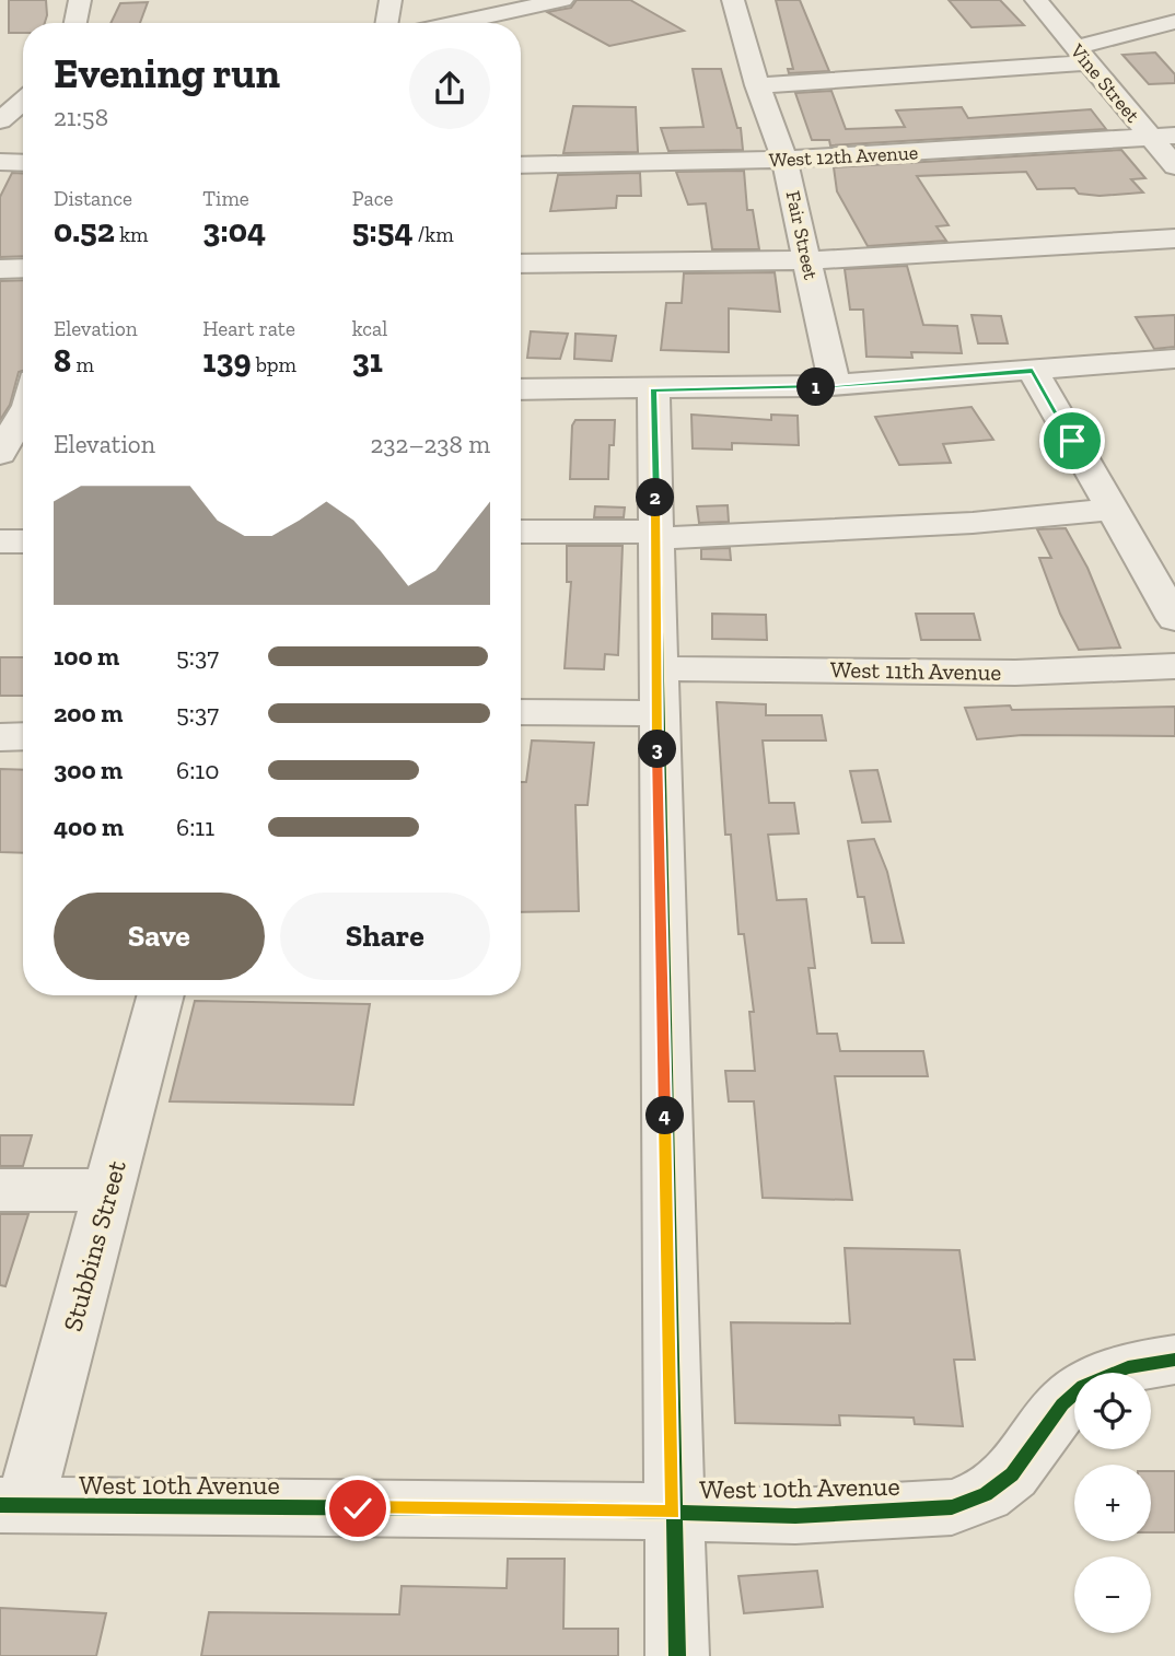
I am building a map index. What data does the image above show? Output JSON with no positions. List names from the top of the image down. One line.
{"streets":{"street":["Vine Street","West 12th Avenue","Fair Street","West 11th Avenue","Stubbins Street","West 10th Avenue"]},"crossings":[["Vine Street","West 12th Avenue"],["West 12th Avenue","Fair Street"],["Stubbins Street","West 10th Avenue"]],"page":{"heading":["Evening run","21:58"],"stats":[["Distance","0.52 km"],["Time","3:04"],["Pace","5:54 /km"],["Elevation","8 m"],["Heart rate","139 bpm"],["kcal","31"]],"pins":["1","2","3","4"],"chart":["Elevation","232–238 m"],"list":[{"name":"100 m","note":"5:37"},{"name":"200 m","note":"5:37"},{"name":"300 m","note":"6:10"},{"name":"400 m","note":"6:11"}],"buttons":["Save","Share"],"map_buttons":["+","−"]}}
